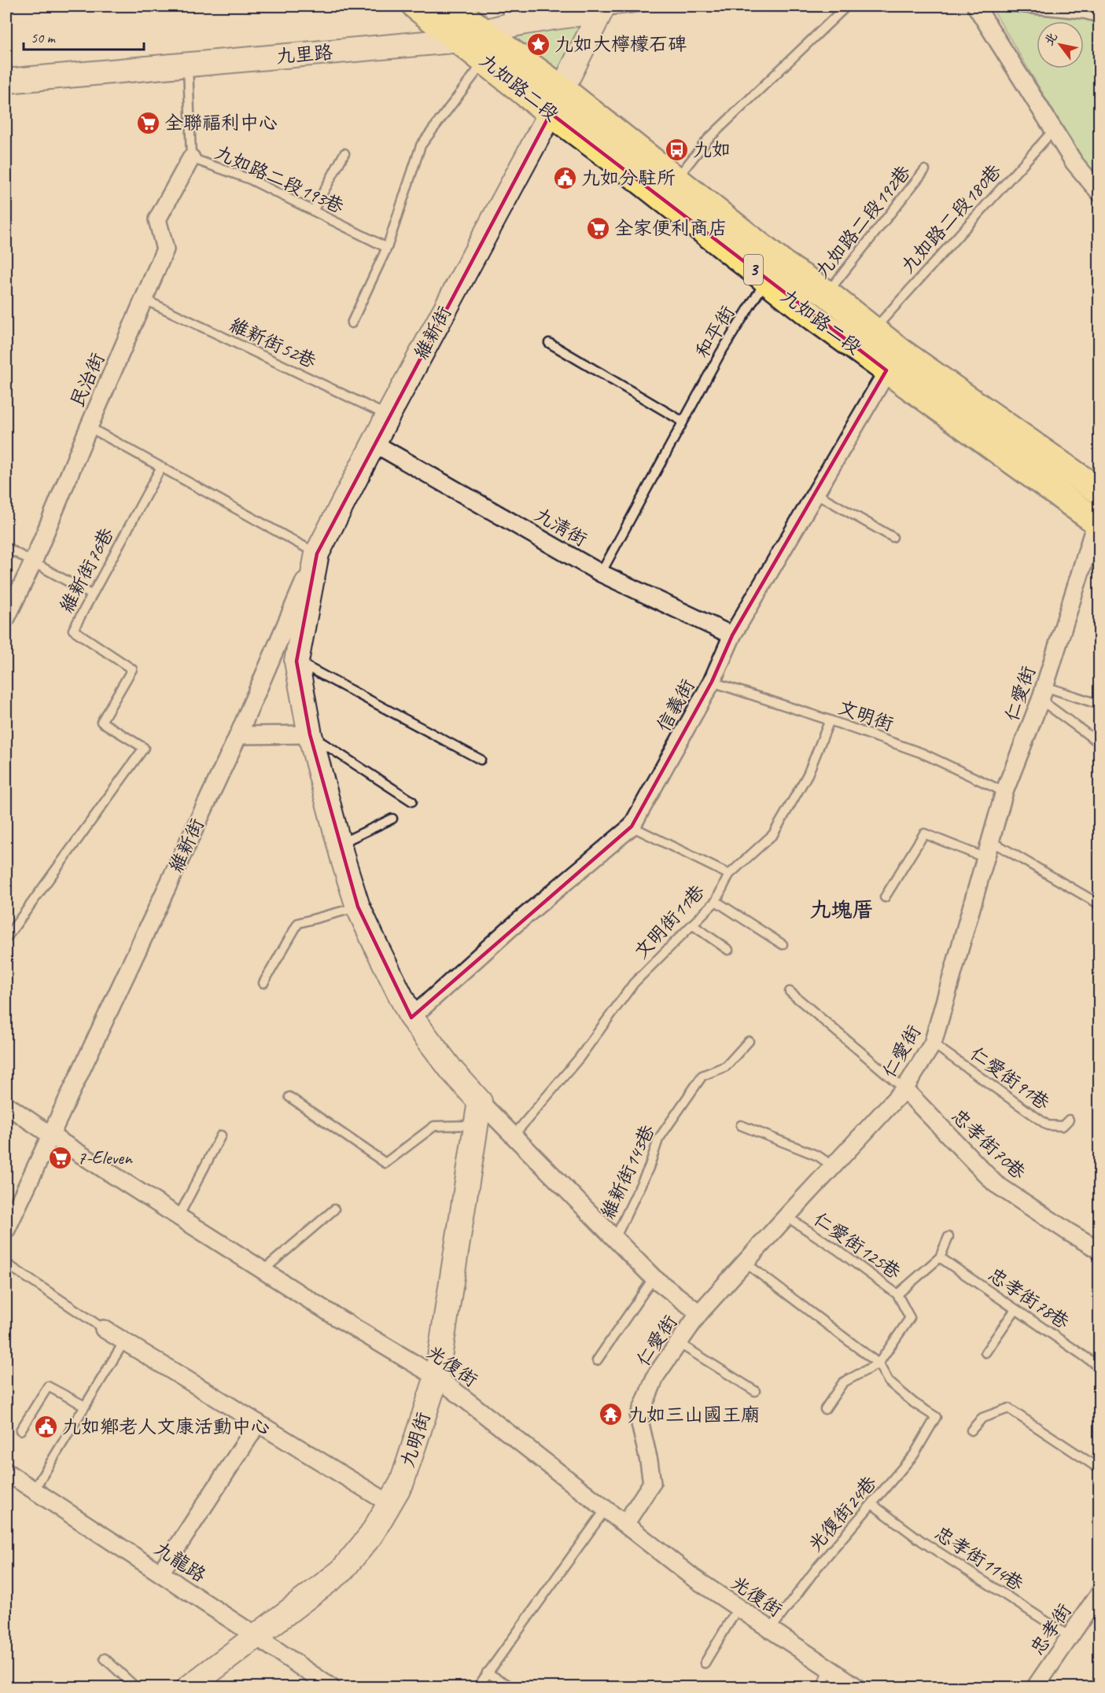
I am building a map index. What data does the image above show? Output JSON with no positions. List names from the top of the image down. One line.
{"streets":{"main road":["九如路二段","3"],"street":["九里路","維新街","民治街","九清街","仁愛街","信義街","忠孝街70巷","光復街","九明街","九龍路","忠孝街"],"lane":["九如路二段193巷","九如路二段180巷","九如路二段192巷","和平街","維新街52巷","維新街76巷","文明街","文明街11巷","仁愛街91巷","維新街143巷","仁愛街125巷","忠孝街78巷","光復街24巷","忠孝街114巷"]},"crossings":[["九里路","九如路二段"],["九里路","九如路二段193巷"],["九里路","維新街"],["九如路二段","九如路二段180巷"],["九如路二段","九如路二段192巷"],["九如路二段","和平街"],["九如路二段","維新街"],["九如路二段","仁愛街"],["九如路二段","信義街"],["九如路二段193巷","民治街"],["和平街","九清街"],["維新街","維新街52巷"],["維新街","九清街"],["維新街","信義街"],["維新街","光復街"],["維新街","九明街"],["維新街52巷","民治街"],["九清街","信義街"],["仁愛街","文明街"],["仁愛街","仁愛街91巷"],["仁愛街","忠孝街70巷"],["仁愛街","仁愛街125巷"],["仁愛街","光復街"],["信義街","文明街"],["文明街","文明街11巷"],["仁愛街125巷","光復街24巷"],["光復街","九明街"],["光復街","光復街24巷"],["九明街","九龍路"],["光復街24巷","忠孝街114巷"],["忠孝街114巷","忠孝街"]],"districts":["九塊厝"],"places":{"place":["九如大檸檬石碑"],"supermarket":["全聯福利中心","全家便利商店","7-Eleven"],"bus stop":["九如"],"public building":["九如分駐所","九如鄉老人文康活動中心"],"temple":["九如三山國王廟"]},"scale_bar":"50 m","north":"top left"}
